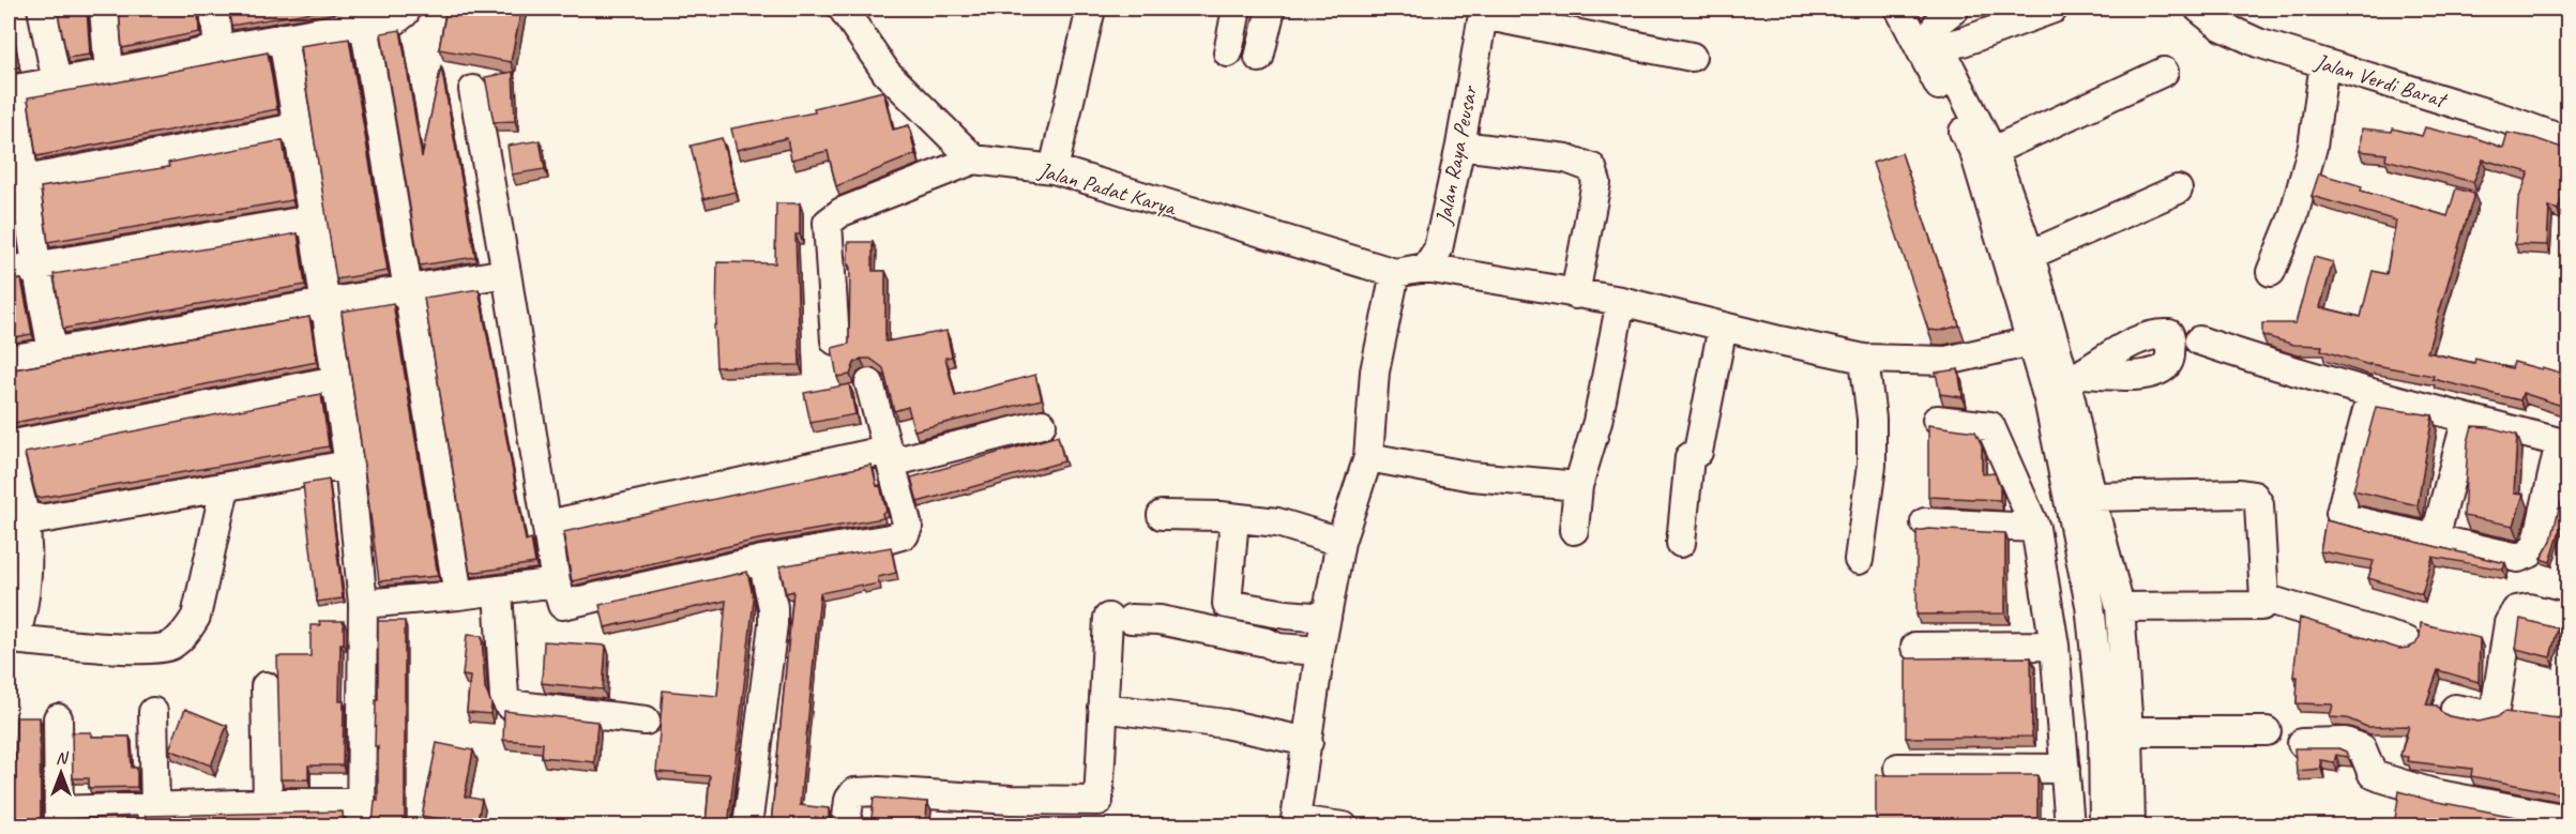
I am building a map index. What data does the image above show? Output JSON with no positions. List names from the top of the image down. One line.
{"streets":{"street":["Jalan Verdi Barat","Jalan Raya Peusar","Jalan Padat Karya"]},"north":"top"}
